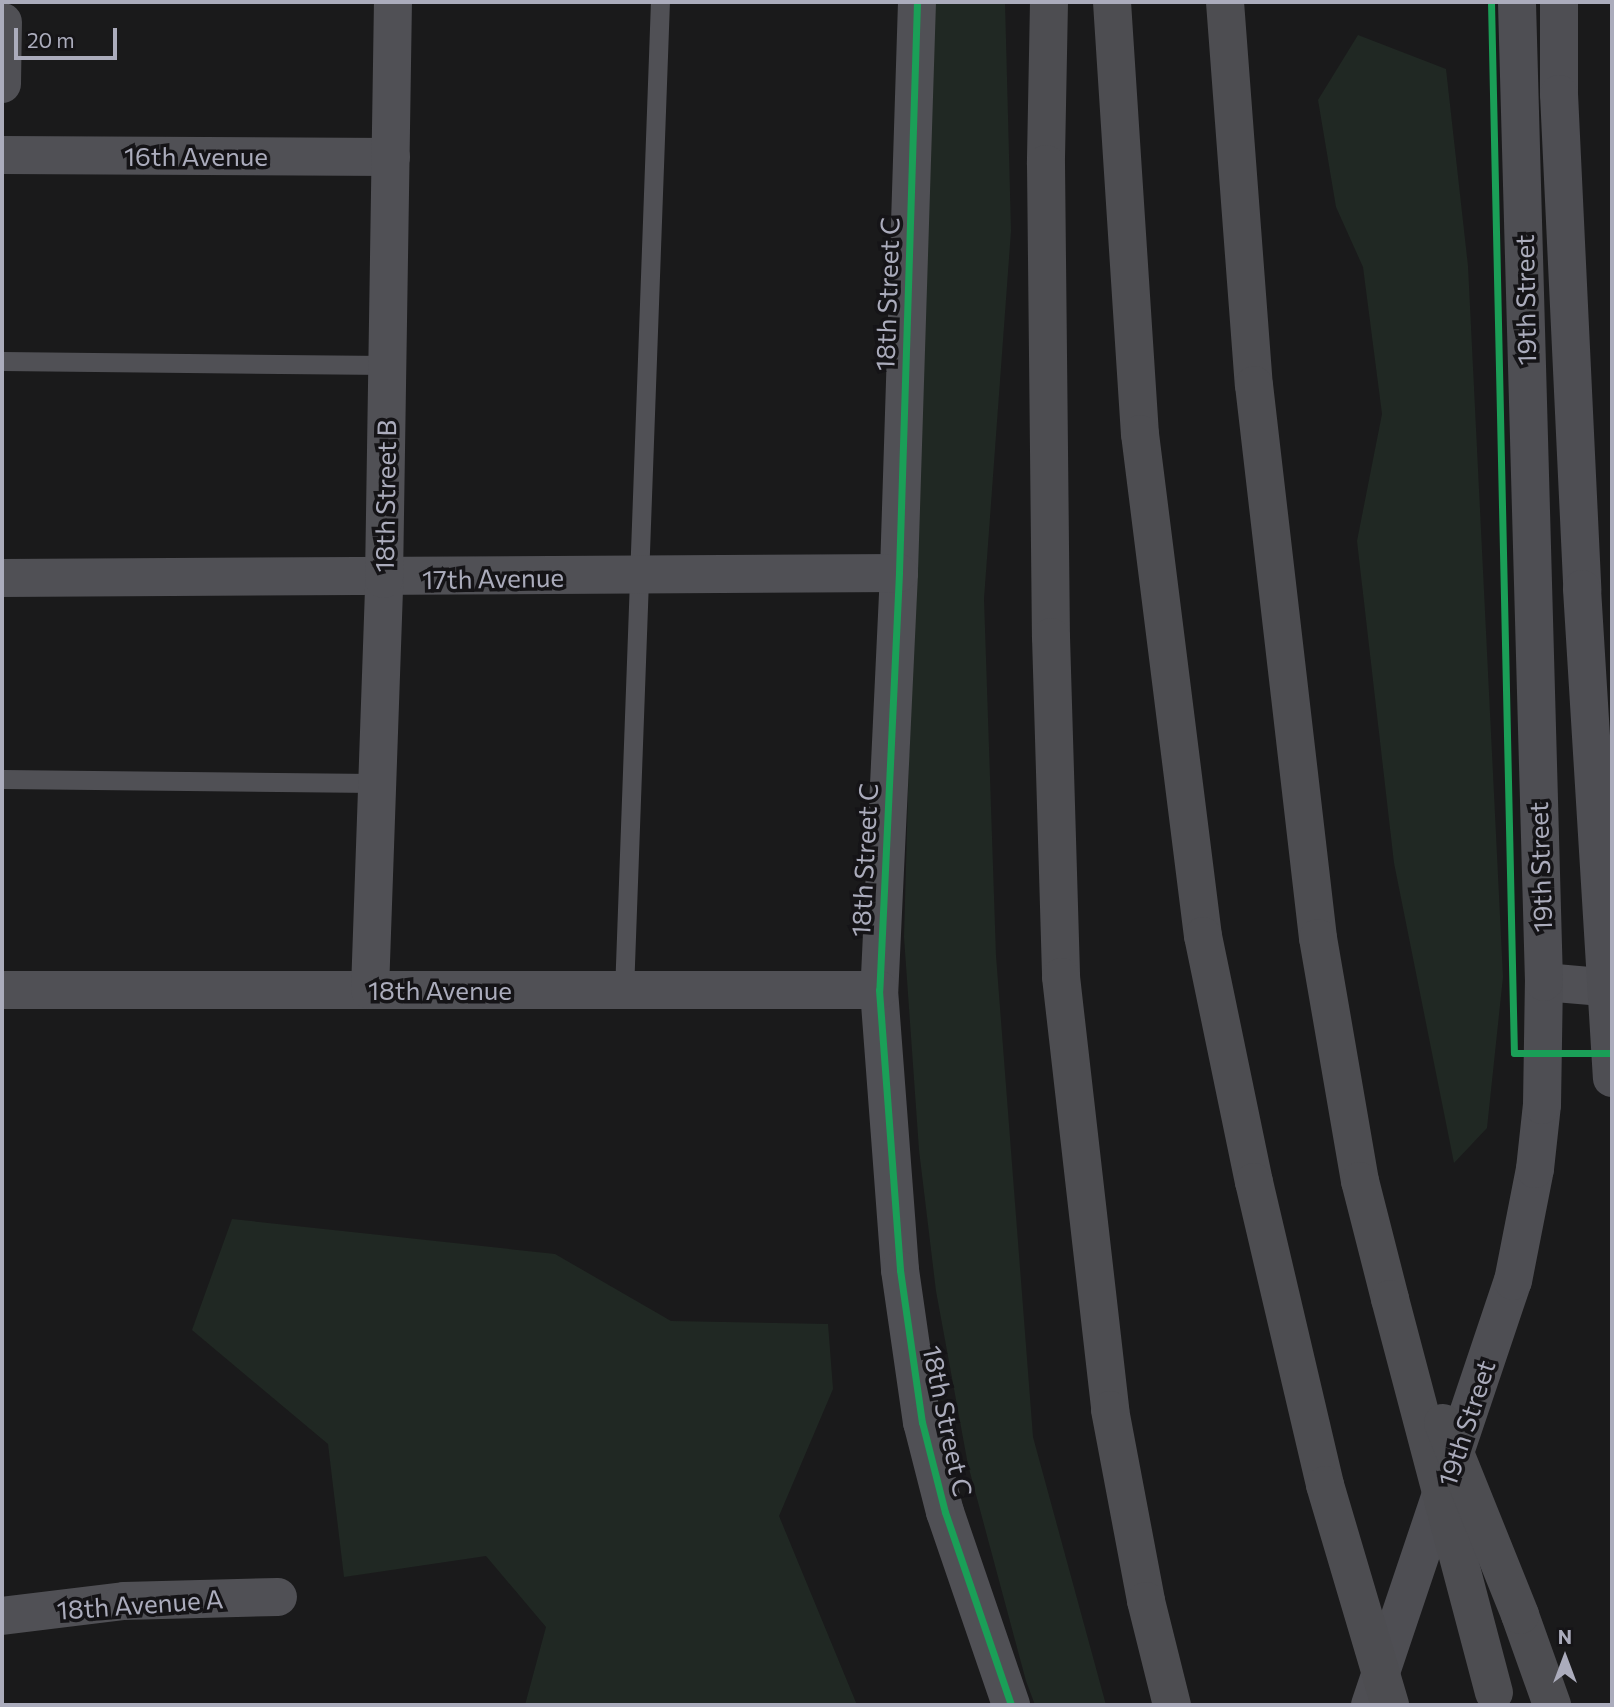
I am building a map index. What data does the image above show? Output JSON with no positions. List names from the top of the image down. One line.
{"streets":{"main road":["19th Street"],"street":["16th Avenue","18th Street C","18th Street B","17th Avenue","18th Avenue","18th Avenue A"]},"crossings":[["16th Avenue","18th Street B"],["18th Street C","17th Avenue"],["18th Street C","18th Avenue"],["18th Street B","17th Avenue"],["18th Street B","18th Avenue"]],"scale_bar":"20 m","north":"top"}
